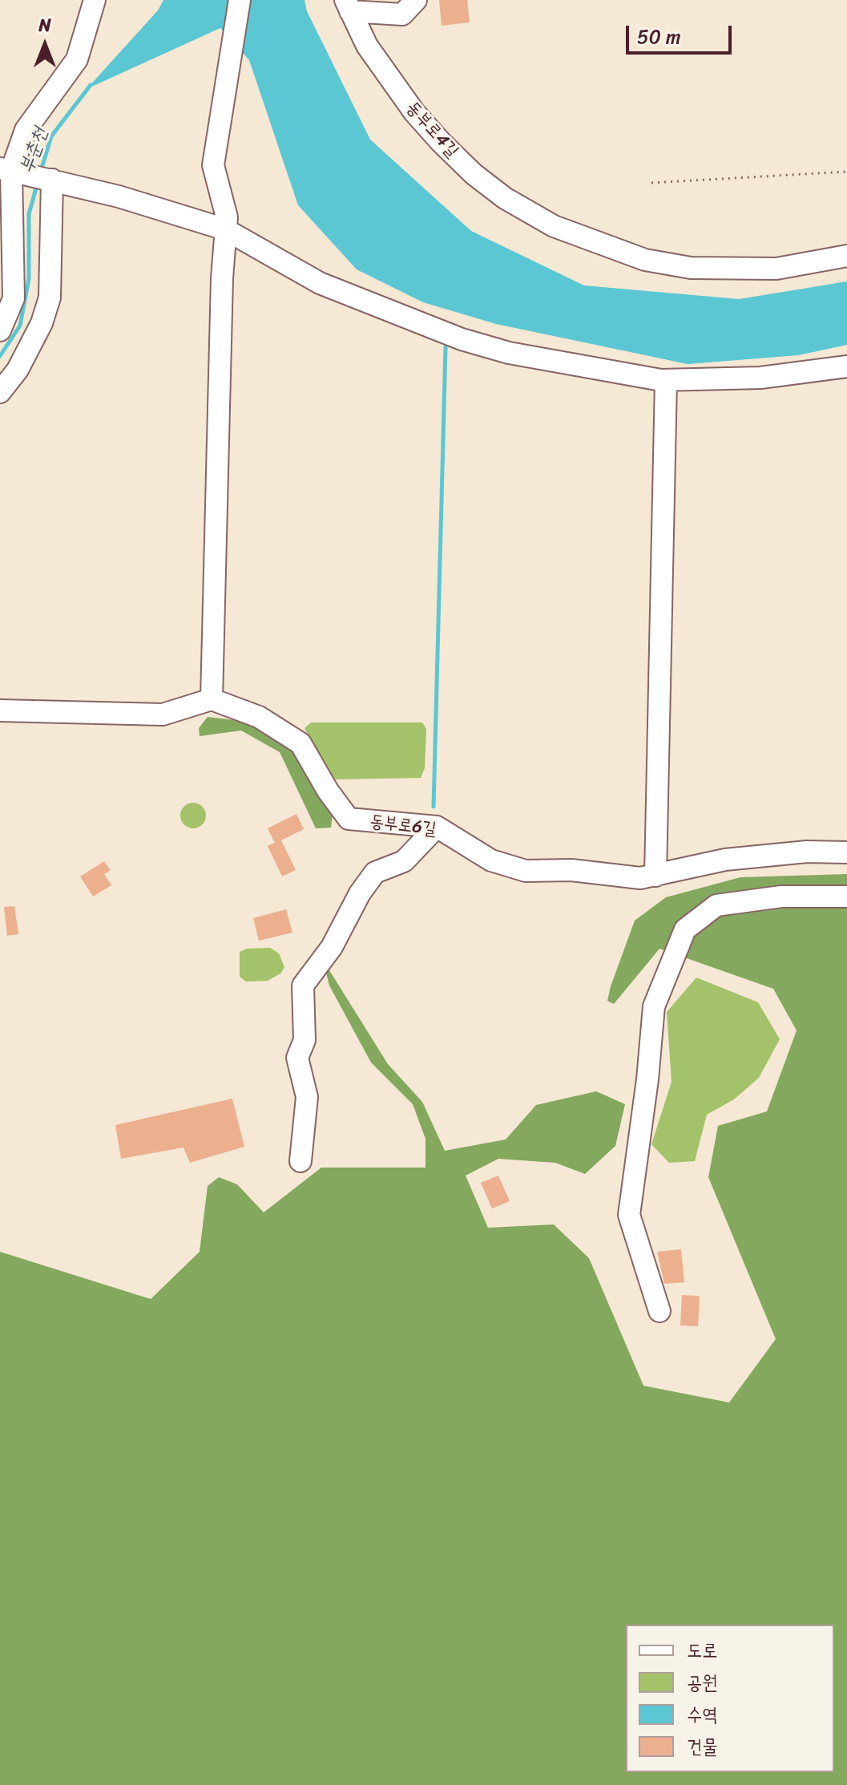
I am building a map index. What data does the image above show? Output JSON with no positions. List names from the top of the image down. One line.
{"streets":{"street":["동부로4길","동부로6길"]},"water":["부춘천"],"legend":["도로","공원","수역","건물"],"scale_bar":"50 m","north":"top"}
